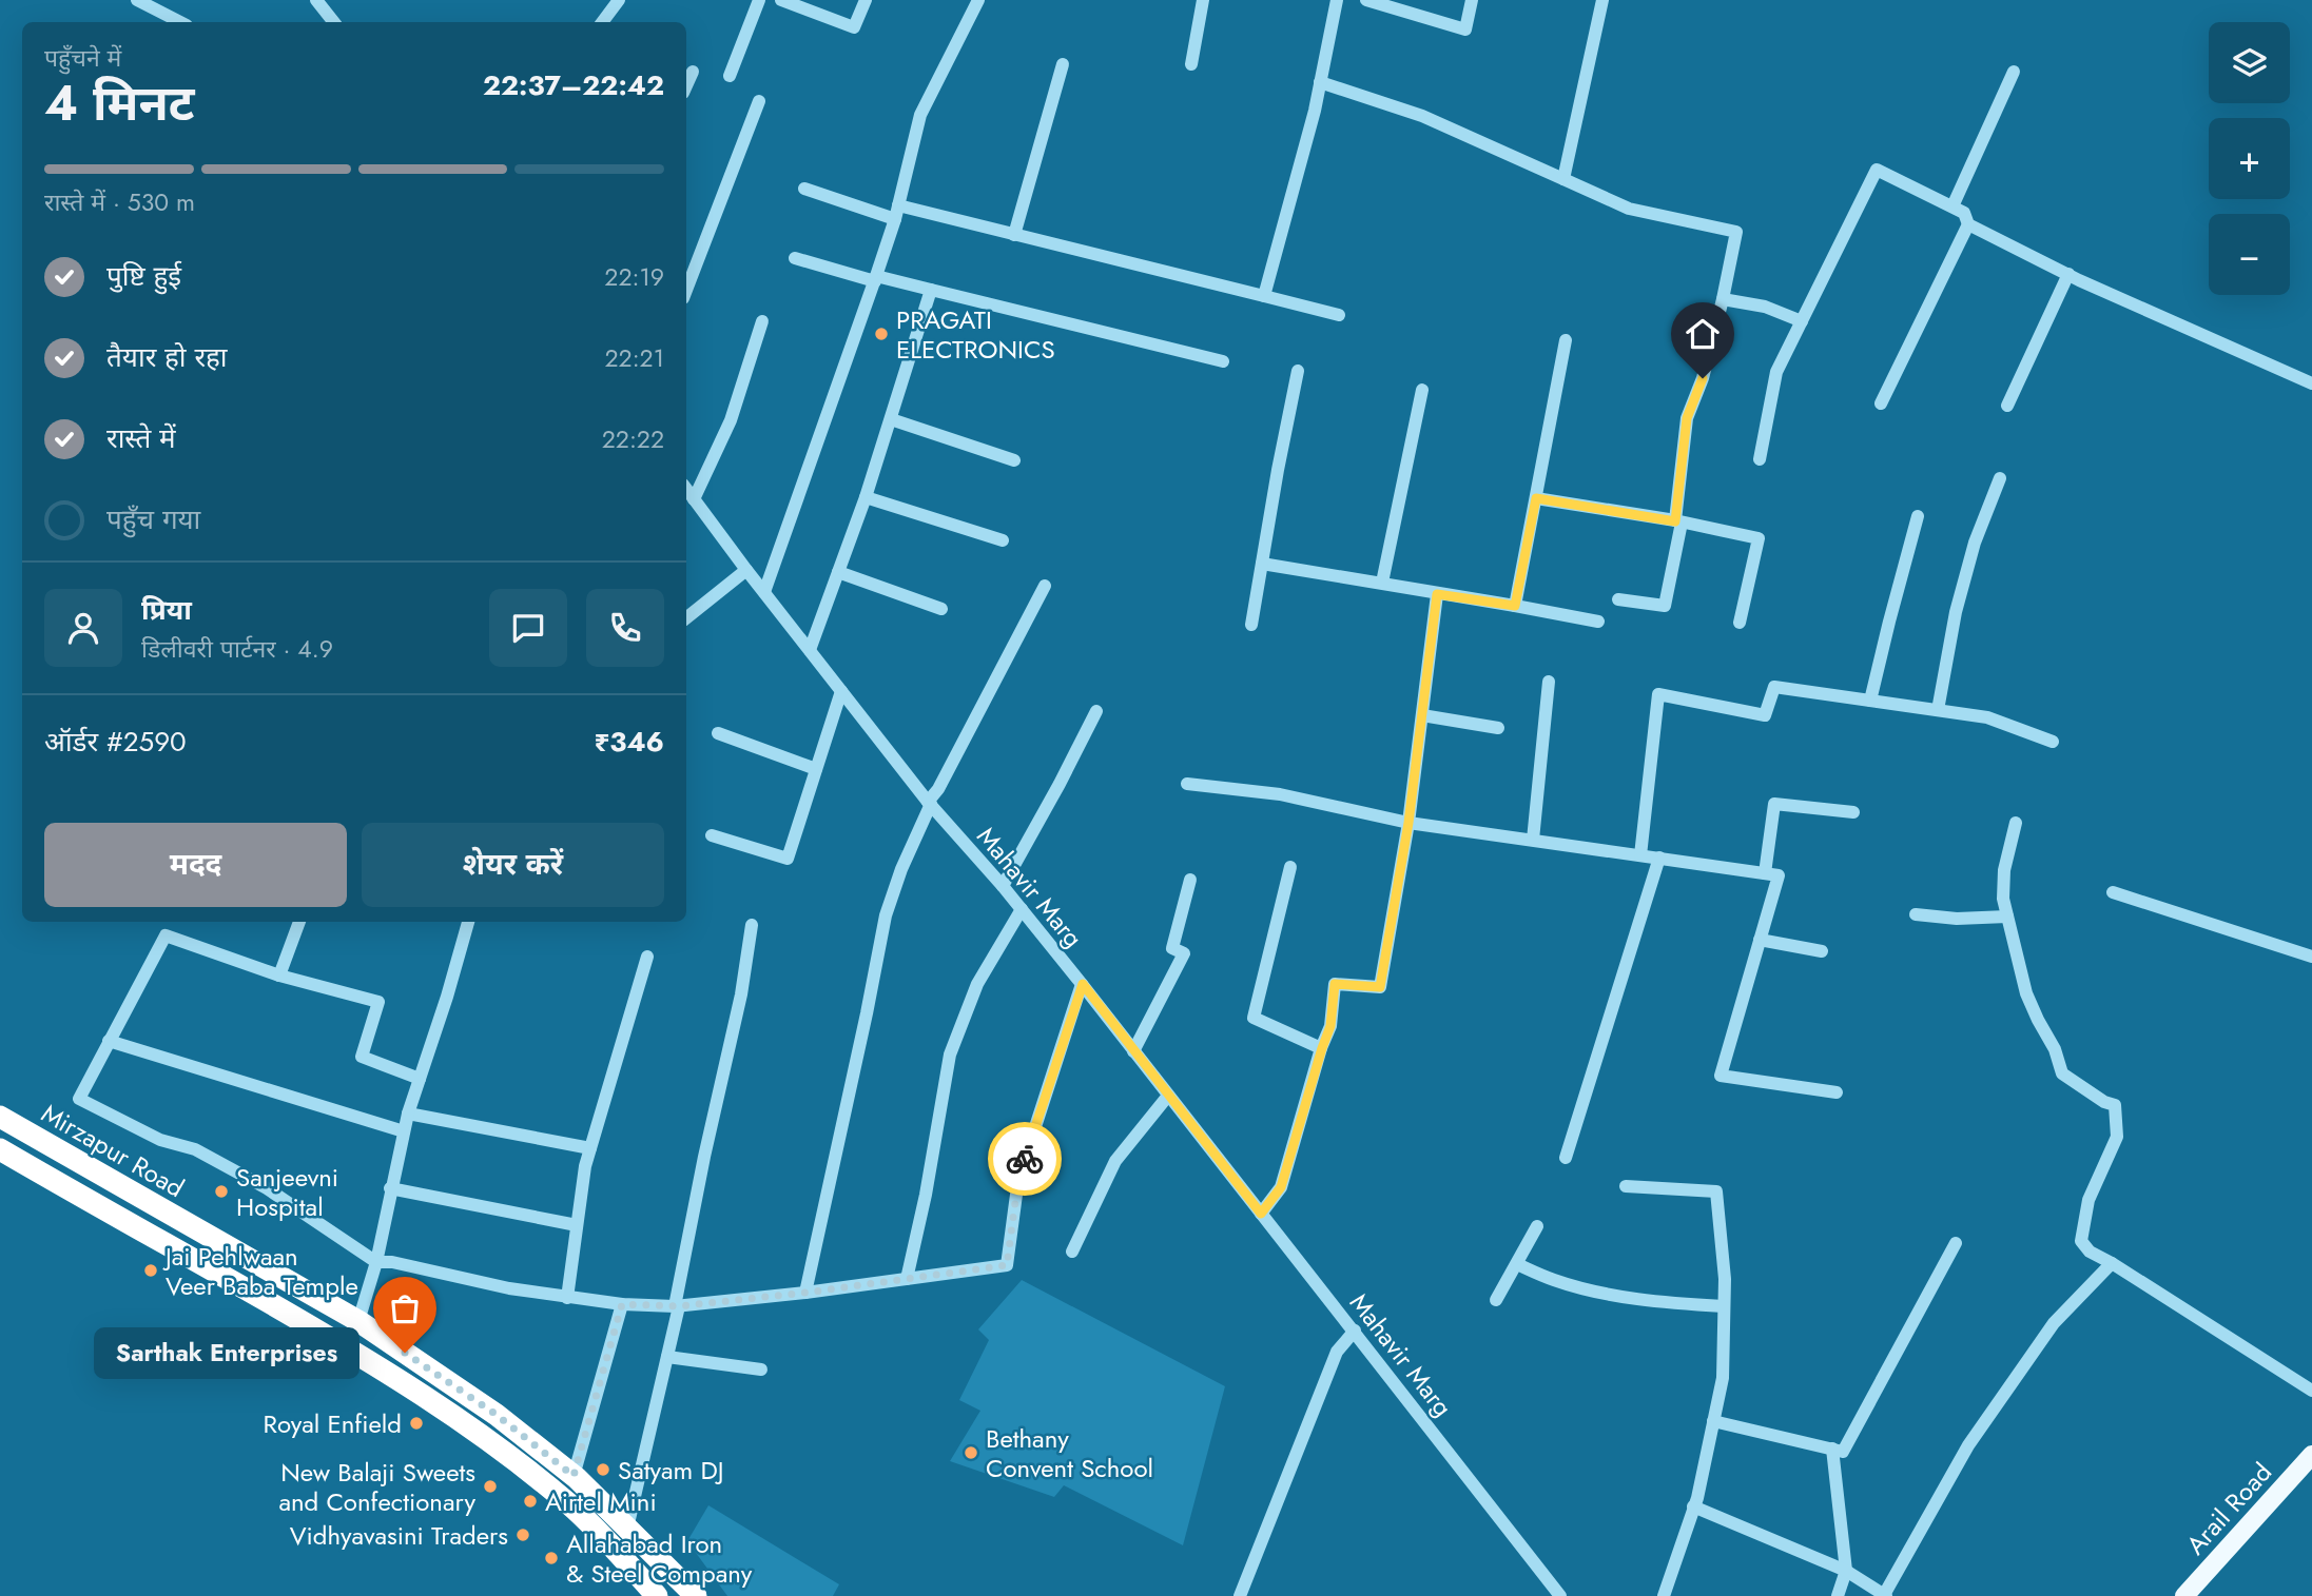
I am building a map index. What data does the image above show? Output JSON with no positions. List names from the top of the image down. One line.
{"streets":{"highway":["Mirzapur Road"],"main road":["Arail Road"],"street":["Mahavir Marg"]},"places":["PRAGATI ELECTRONICS","Sanjeevni Hospital","Jai Pehlwaan Veer Baba Temple","Sarthak Enterprises","Royal Enfield","Bethany Convent School","Satyam DJ","New Balaji Sweets and Confectionary","Airtel Mini","Vidhyavasini Traders","Allahabad Iron & Steel Company"],"page":{"map_buttons":["+","−"],"heading":["4 मिनट","पहुँचने में","22:37–22:42"],"panel":["प्रिया","डिलीवरी पार्टनर · 4.9","ऑर्डर #2590","₹346"],"bar":"रास्ते में · 530 m","list":[["पुष्टि हुई","22:19"],["तैयार हो रहा","22:21"],["रास्ते में","22:22"],"पहुँच गया"],"buttons":["मदद","शेयर करें"],"bubble":"Sarthak Enterprises"}}
